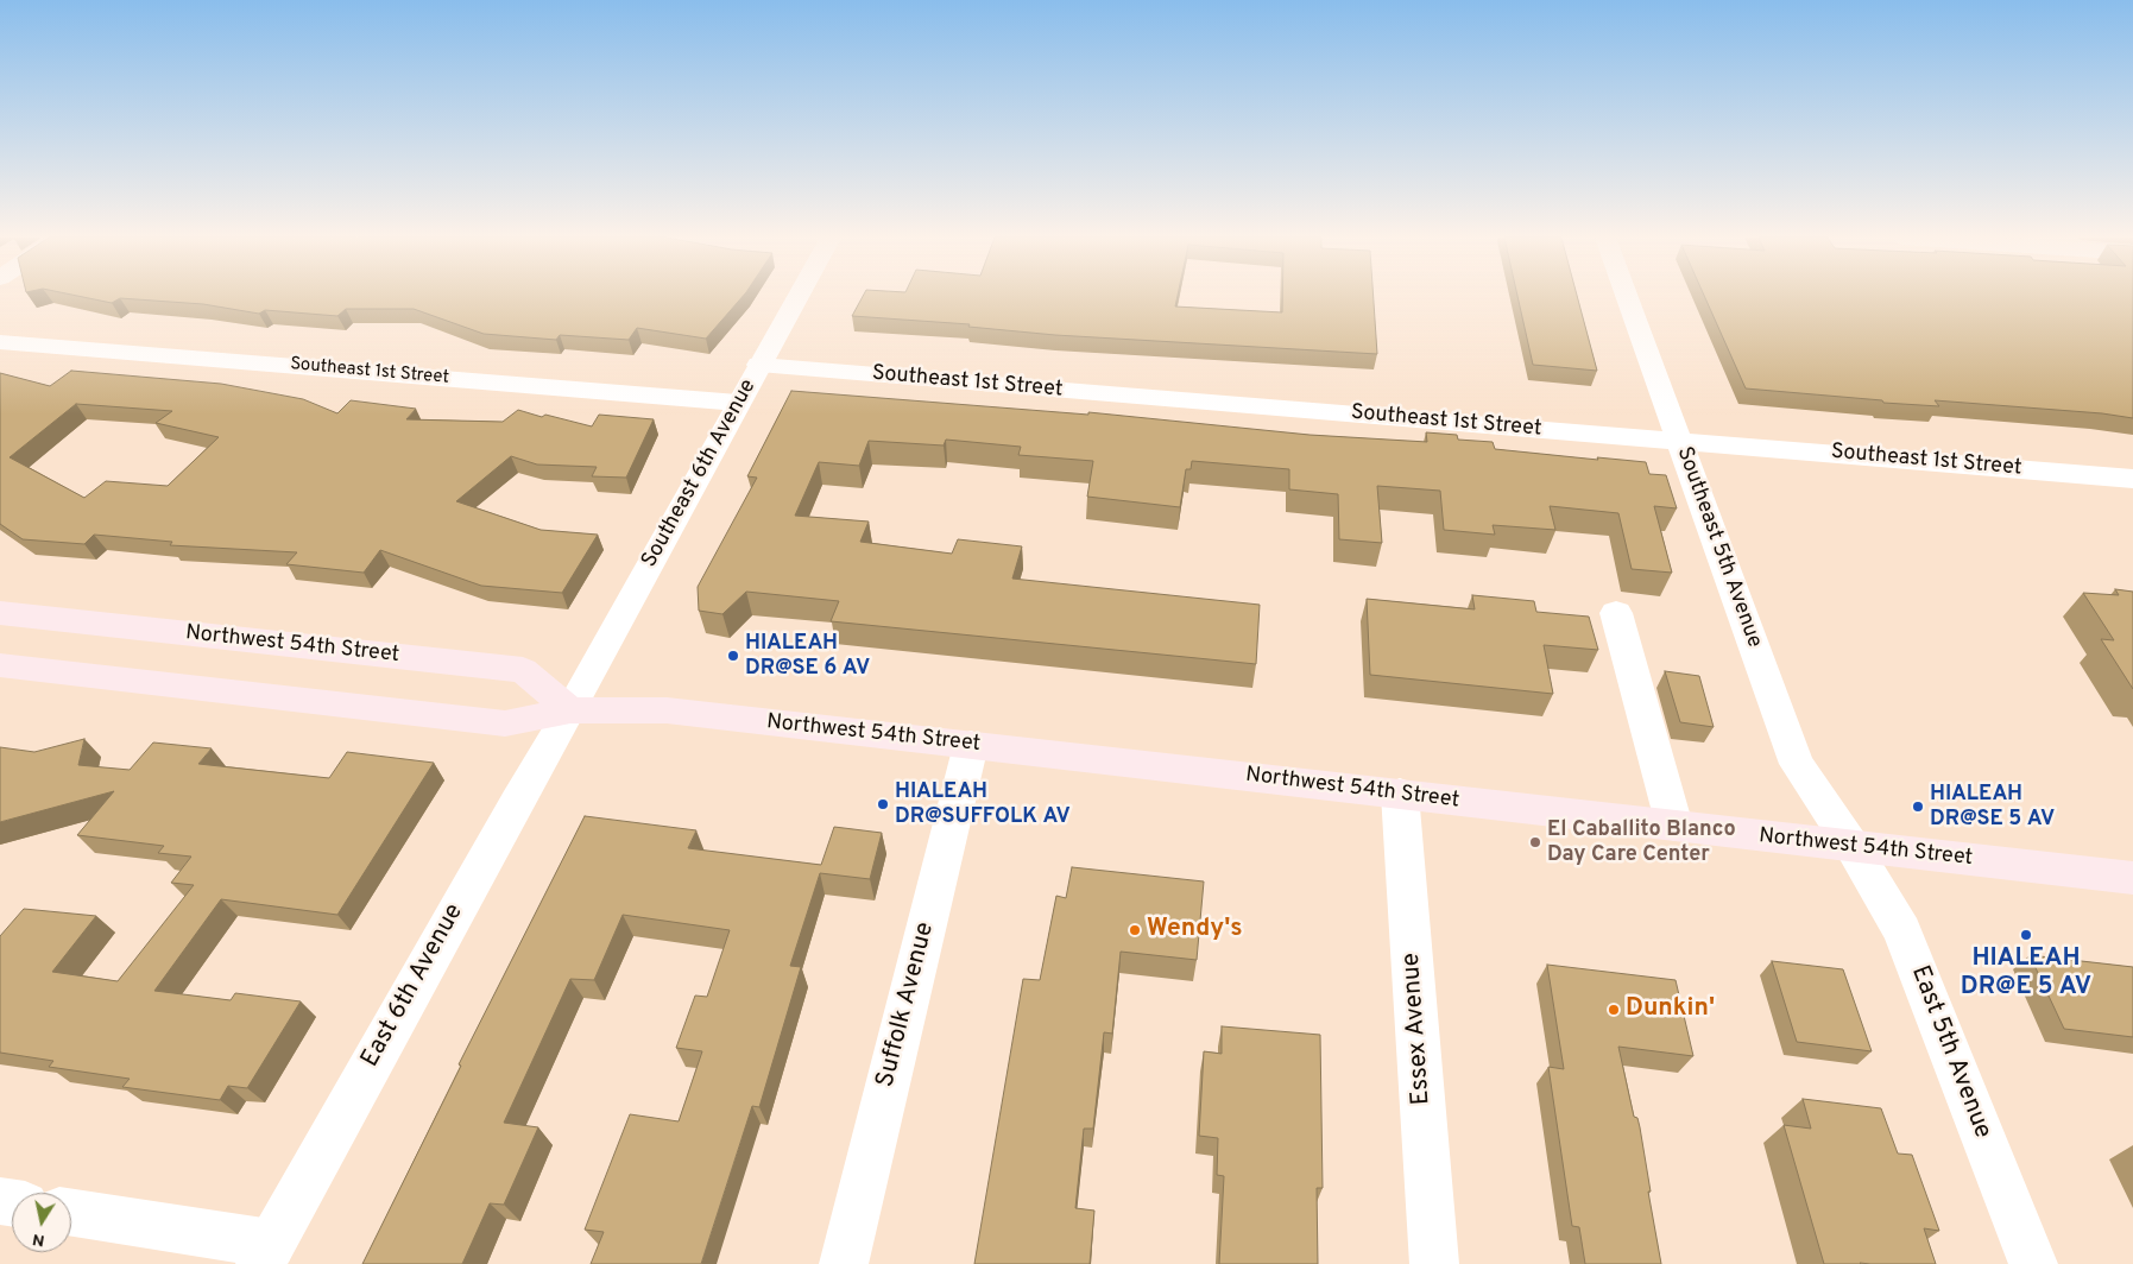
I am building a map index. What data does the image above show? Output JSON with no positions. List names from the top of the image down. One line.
{"streets":{"main road":["Northwest 54th Street"],"street":["Southeast 1st Street","Southeast 6th Avenue","Southeast 5th Avenue","East 6th Avenue","Suffolk Avenue","Essex Avenue","East 5th Avenue"]},"crossings":[["Southeast 1st Street","Southeast 6th Avenue"],["Southeast 1st Street","Southeast 5th Avenue"],["Southeast 6th Avenue","Northwest 54th Street"],["Southeast 6th Avenue","East 6th Avenue"],["Southeast 5th Avenue","Northwest 54th Street"],["Southeast 5th Avenue","East 5th Avenue"],["Northwest 54th Street","East 6th Avenue"],["Northwest 54th Street","Suffolk Avenue"],["Northwest 54th Street","Essex Avenue"],["Northwest 54th Street","East 5th Avenue"]],"places":["HIALEAH DR@SE 6 AV","HIALEAH DR@SUFFOLK AV","HIALEAH DR@SE 5 AV","El Caballito Blanco Day Care Center","Wendy's","HIALEAH DR@E 5 AV","Dunkin'"],"north":"bottom"}
